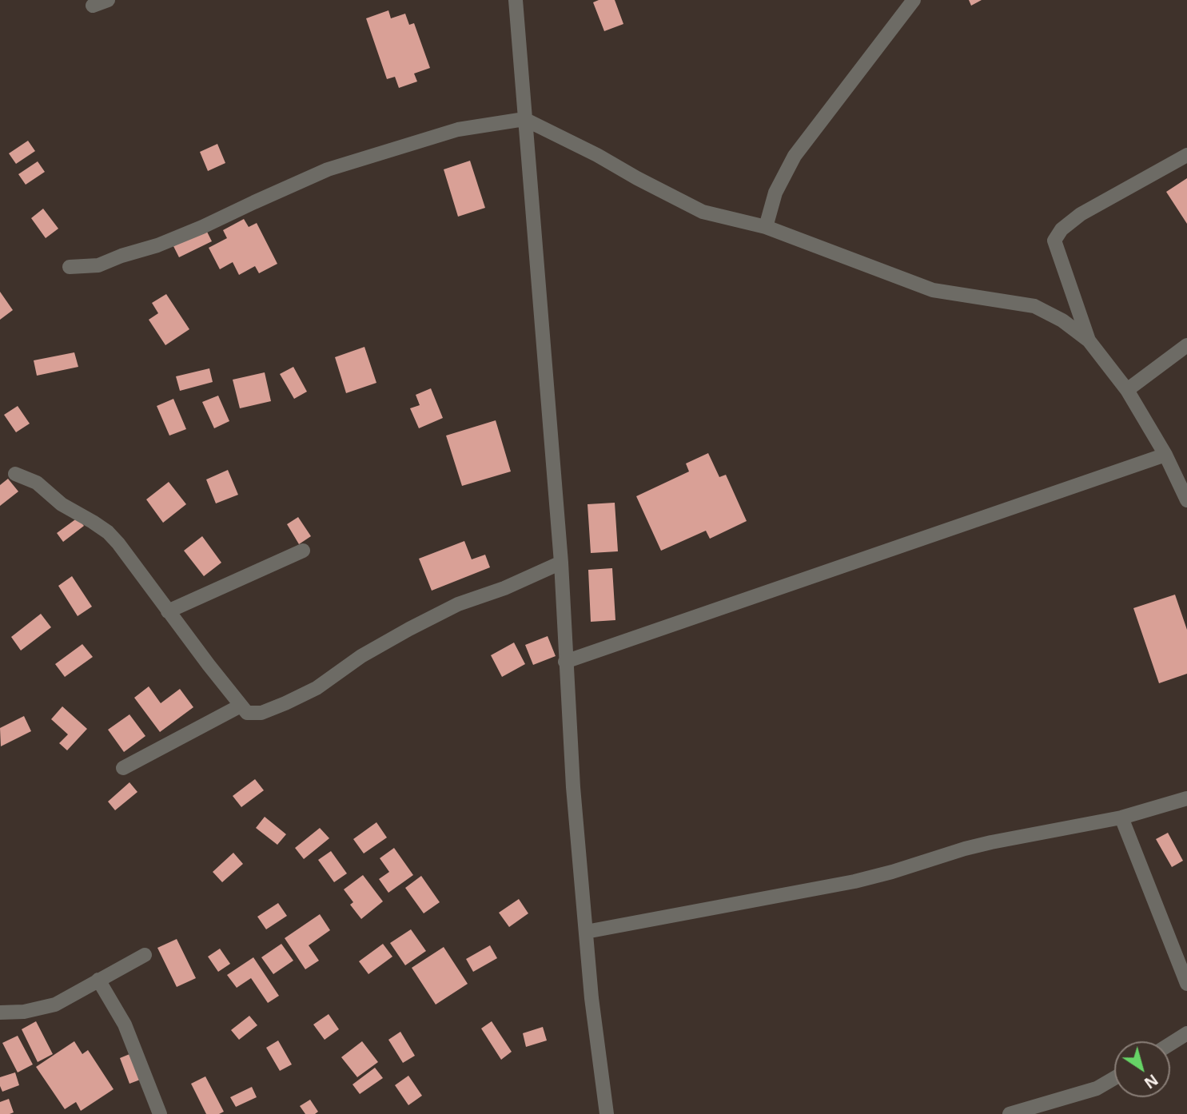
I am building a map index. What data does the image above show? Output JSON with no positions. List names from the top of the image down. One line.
{"north":"bottom right"}
